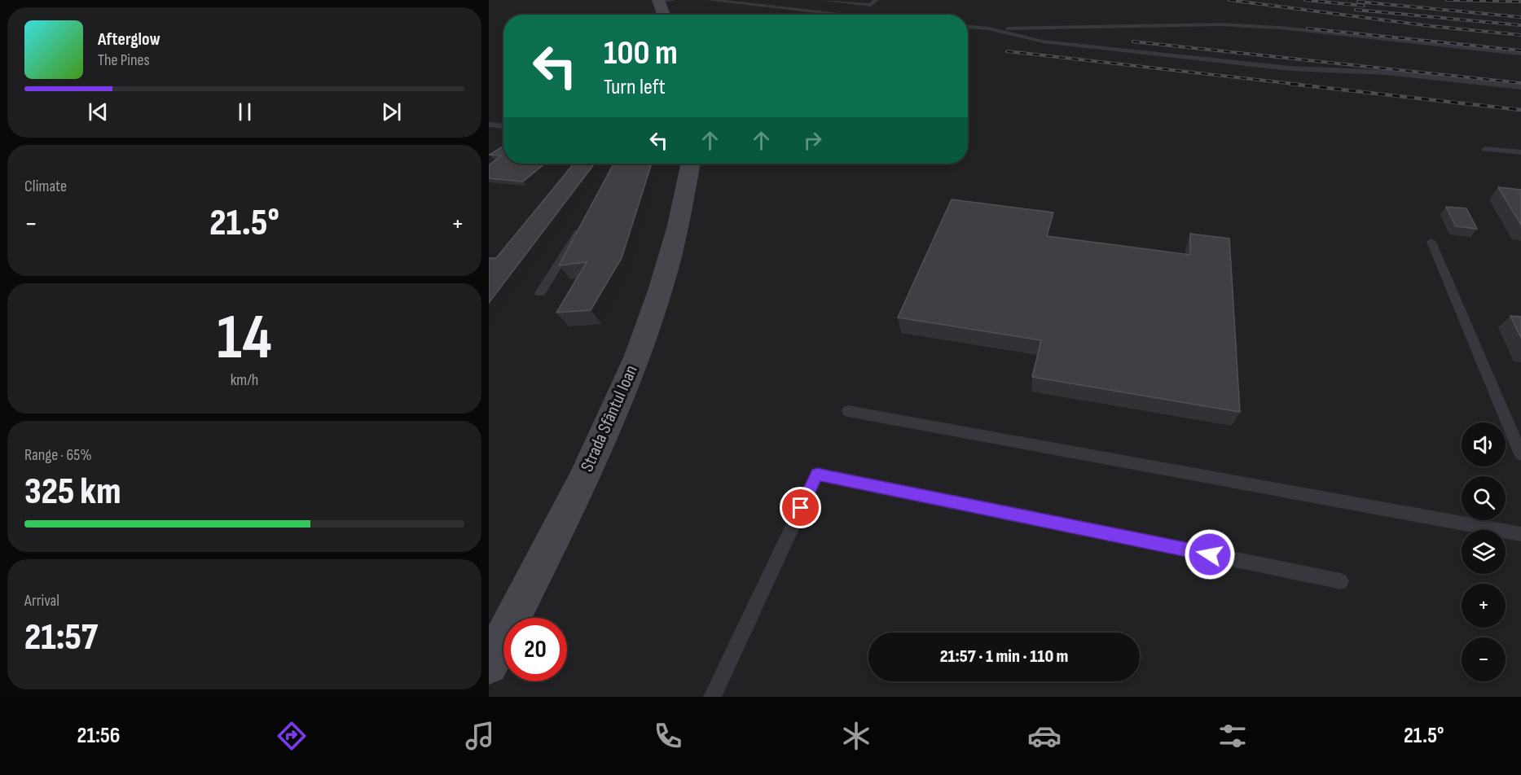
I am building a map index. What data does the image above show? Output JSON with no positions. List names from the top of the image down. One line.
{"streets":{"main road":["Strada Sfântul Ioan"]},"page":{"turn":["100 m","Turn left"],"song":["Afterglow","The Pines"],"tile":["Climate",["14","km/h"],["Range · 65%","325 km"],["Arrival","21:57"]],"heat":["−","21.5°","+"],"map_buttons":["+","−"],"limit":"20","trip":"21:57 · 1 min · 110 m","tabs":["21:56","21.5°"]}}
